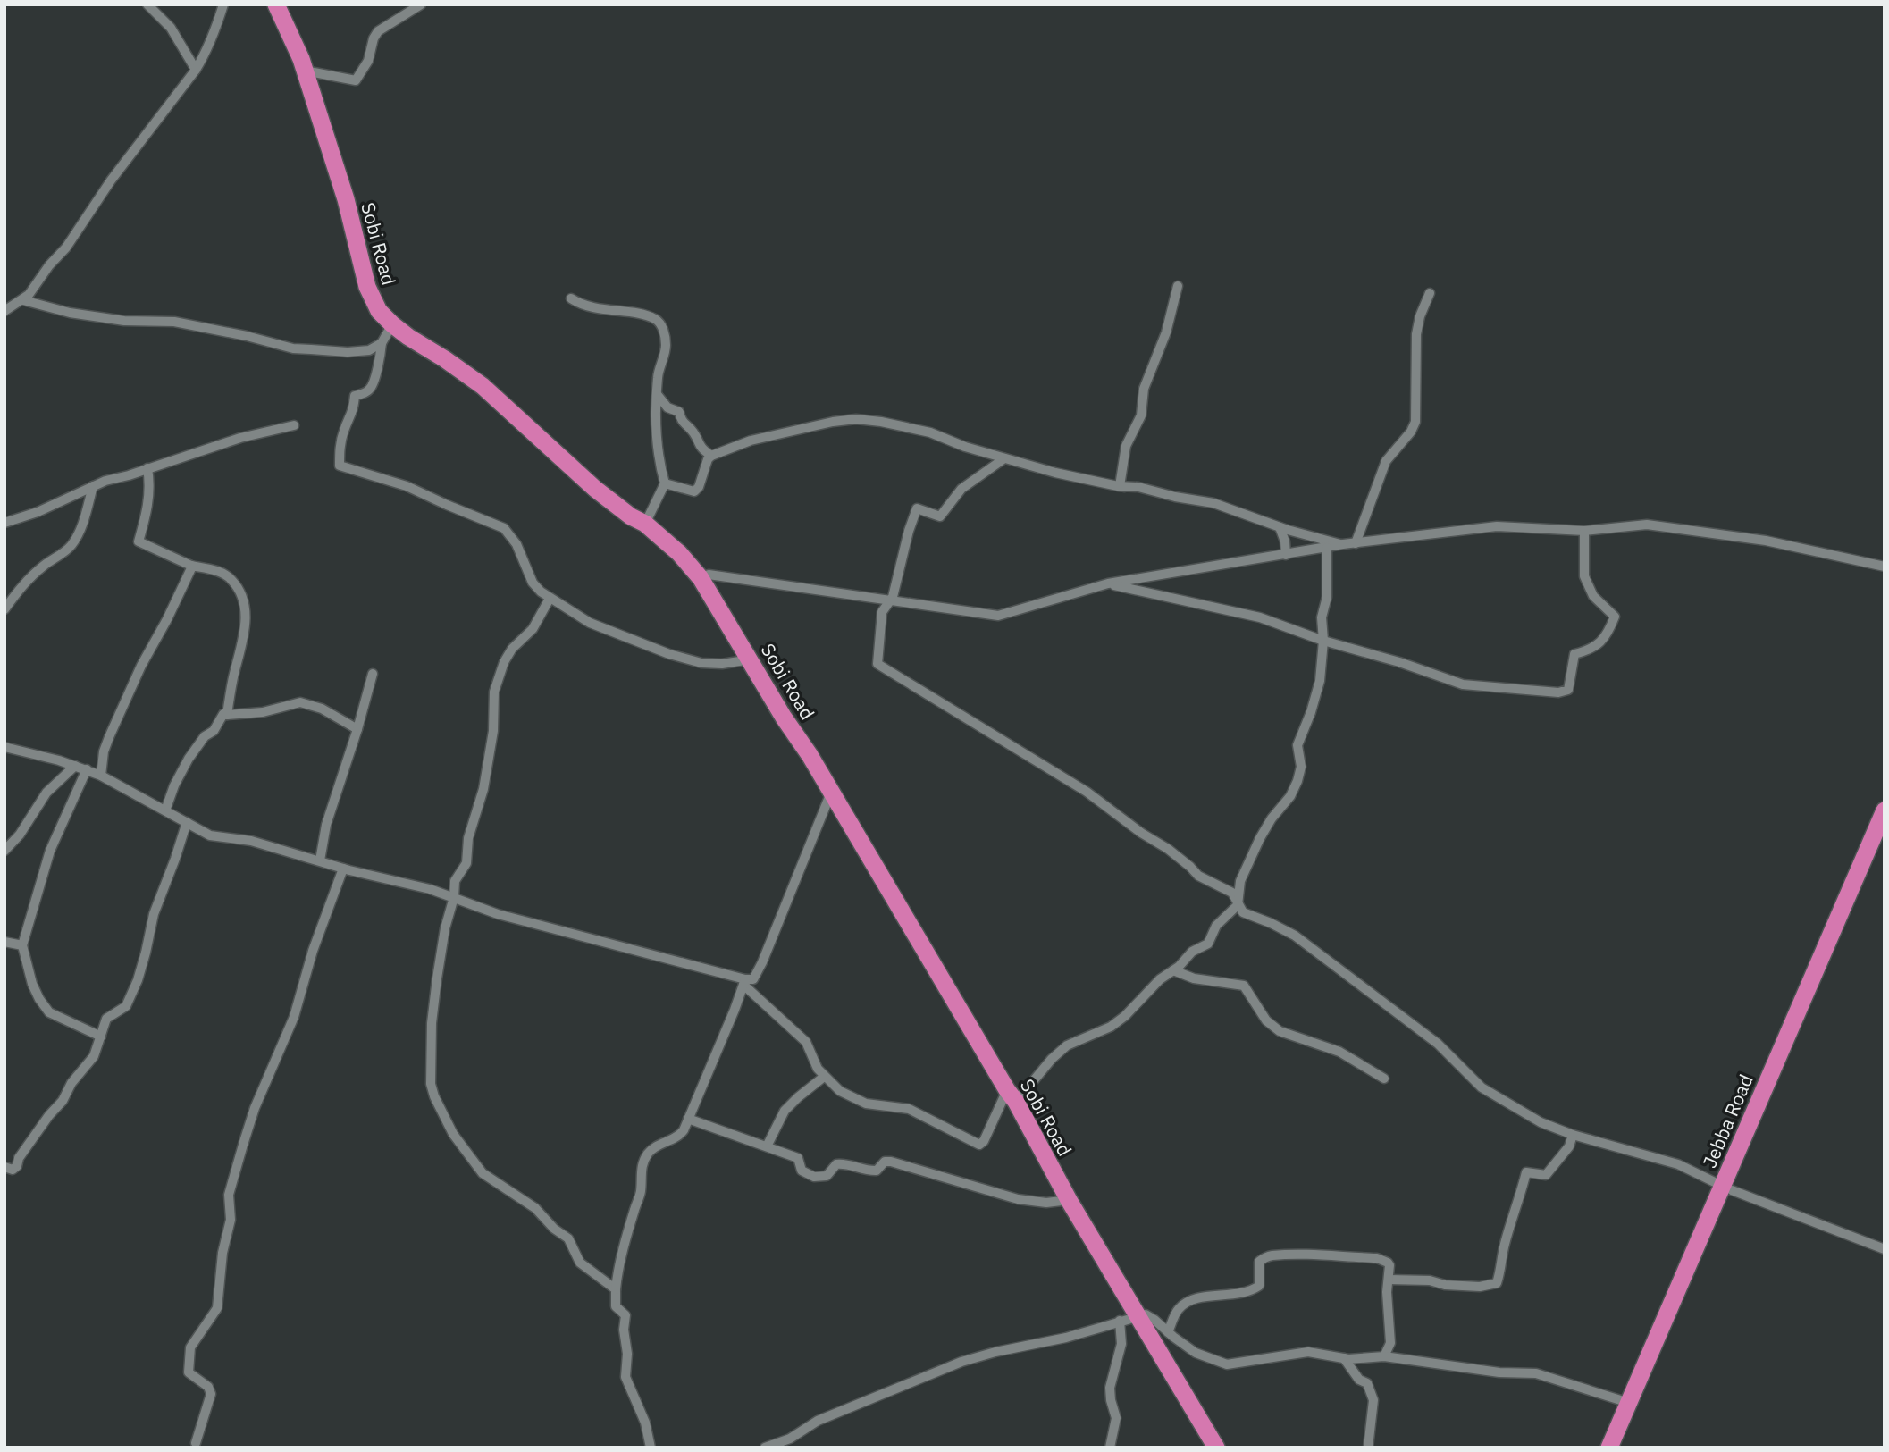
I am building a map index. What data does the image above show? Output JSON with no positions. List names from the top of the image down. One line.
{"streets":{"highway":["Sobi Road","Jebba Road"]}}
